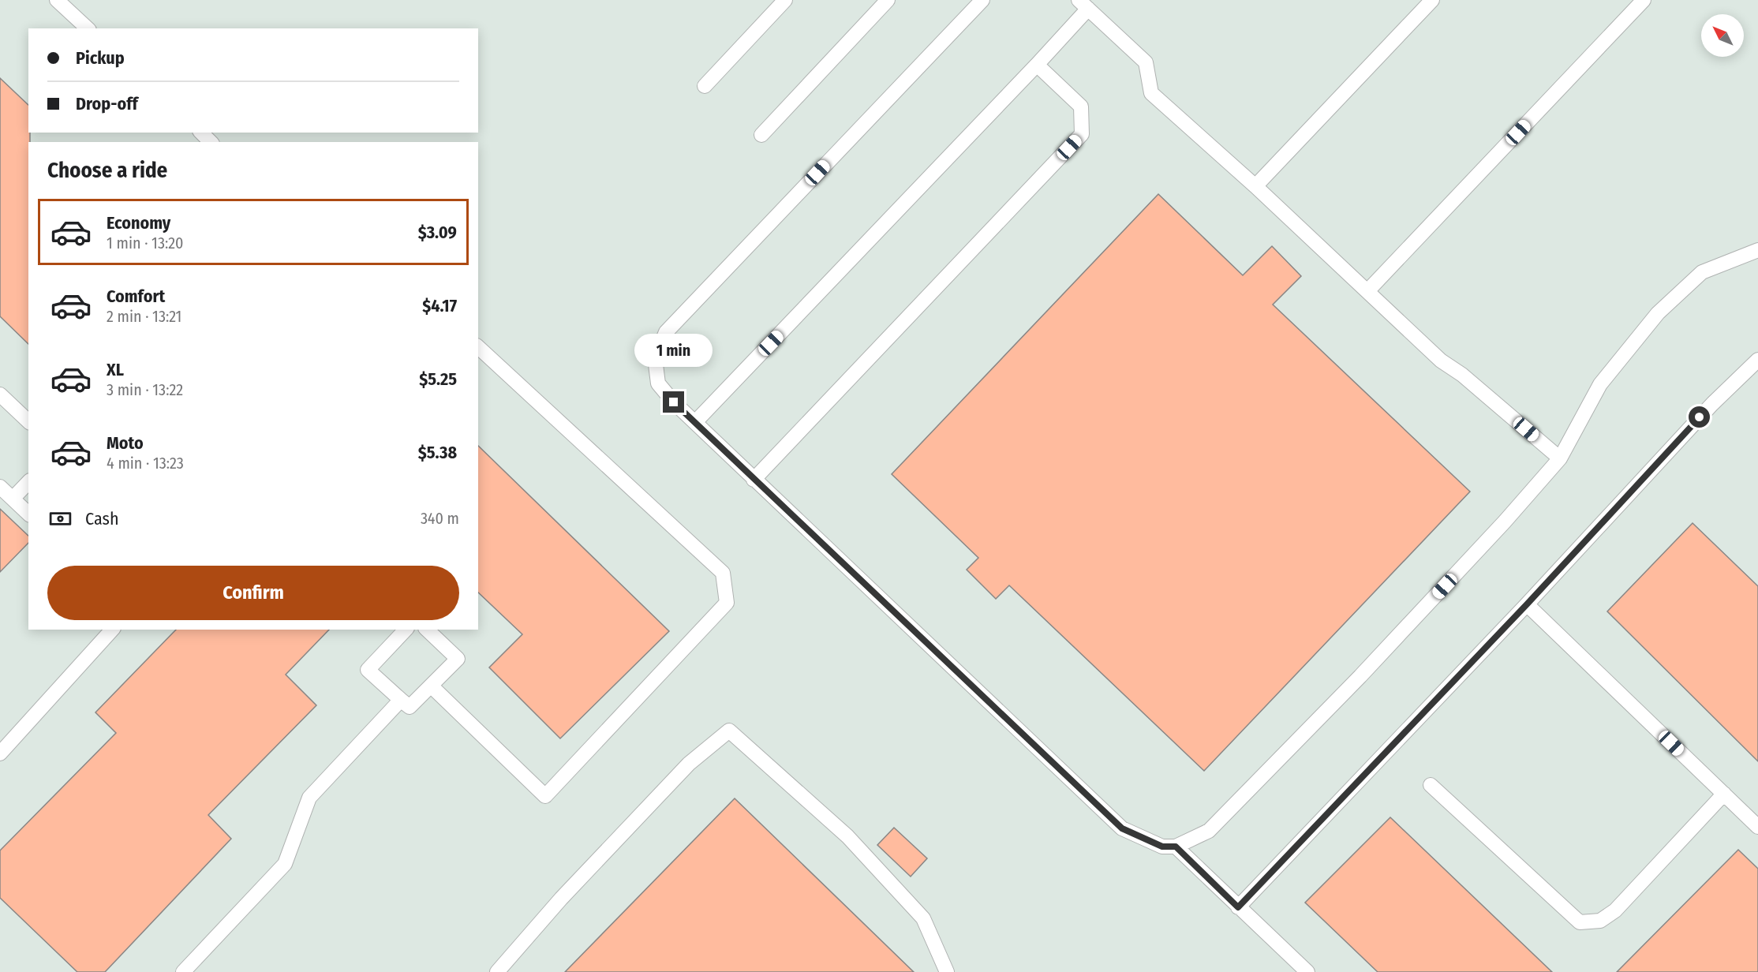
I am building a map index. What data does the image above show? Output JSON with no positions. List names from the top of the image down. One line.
{"north":"top left","page":{"banner":["Pickup","Drop-off"],"heading":"Choose a ride","list":[{"name":"Economy","note":"1 min · 13:20","value":"$3.09"},{"name":"Comfort","note":"2 min · 13:21","value":"$4.17"},{"name":"XL","note":"3 min · 13:22","value":"$5.25"},{"name":"Moto","note":"4 min · 13:23","value":"$5.38"}],"bubble":"1 min","pay":["Cash","340 m"],"buttons":"Confirm"}}
